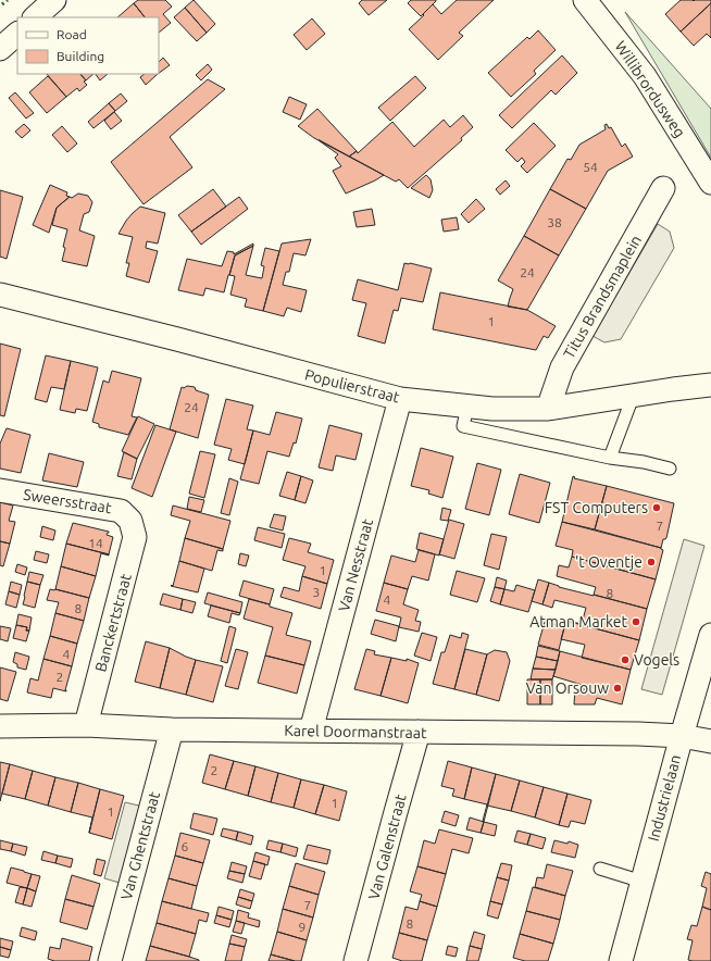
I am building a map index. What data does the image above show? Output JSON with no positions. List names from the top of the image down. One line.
{"streets":{"street":["Willibrordusweg","Titus Brandsmaplein","Populierstraat","Sweersstraat","Van Nesstraat","Banckertstraat","Karel Doormanstraat","Industrielaan","Van Ghentstraat","Van Galenstraat"]},"crossings":[["Titus Brandsmaplein","Populierstraat"],["Populierstraat","Van Nesstraat"],["Sweersstraat","Banckertstraat"],["Van Nesstraat","Karel Doormanstraat"],["Banckertstraat","Karel Doormanstraat"],["Karel Doormanstraat","Industrielaan"],["Karel Doormanstraat","Van Ghentstraat"],["Karel Doormanstraat","Van Galenstraat"]],"places":["FST Computers","'t Oventje","Atman Market","Vogels","Van Orsouw"],"house_numbers":["54","38","24","1","24","7","14","1","3","8","4","8","4","2","2","1","1","6","7","8","9"],"legend":["Road","Building"]}
